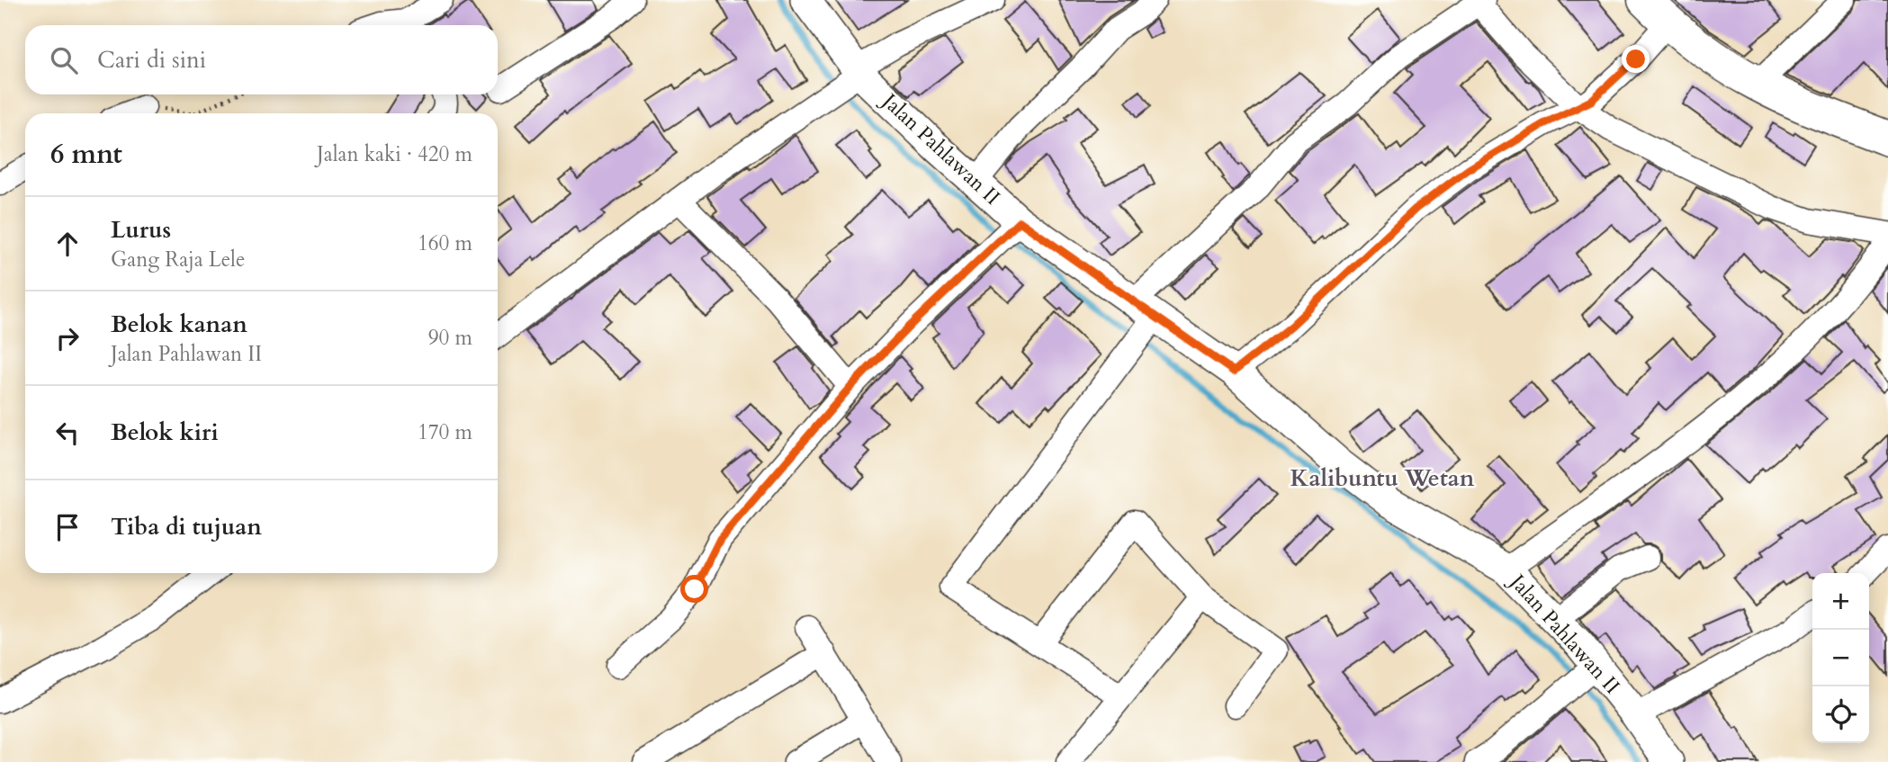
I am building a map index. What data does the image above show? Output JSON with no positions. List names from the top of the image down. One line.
{"streets":{"street":["Jalan Pahlawan II"]},"districts":["Kalibuntu Wetan"],"page":{"search":"Cari di sini","heading":["6 mnt","Jalan kaki · 420 m"],"list":[["Lurus","Gang Raja Lele","160 m"],["Belok kanan","Jalan Pahlawan II","90 m"],["Belok kiri","170 m"],"Tiba di tujuan"],"map_buttons":["+","−"]}}
